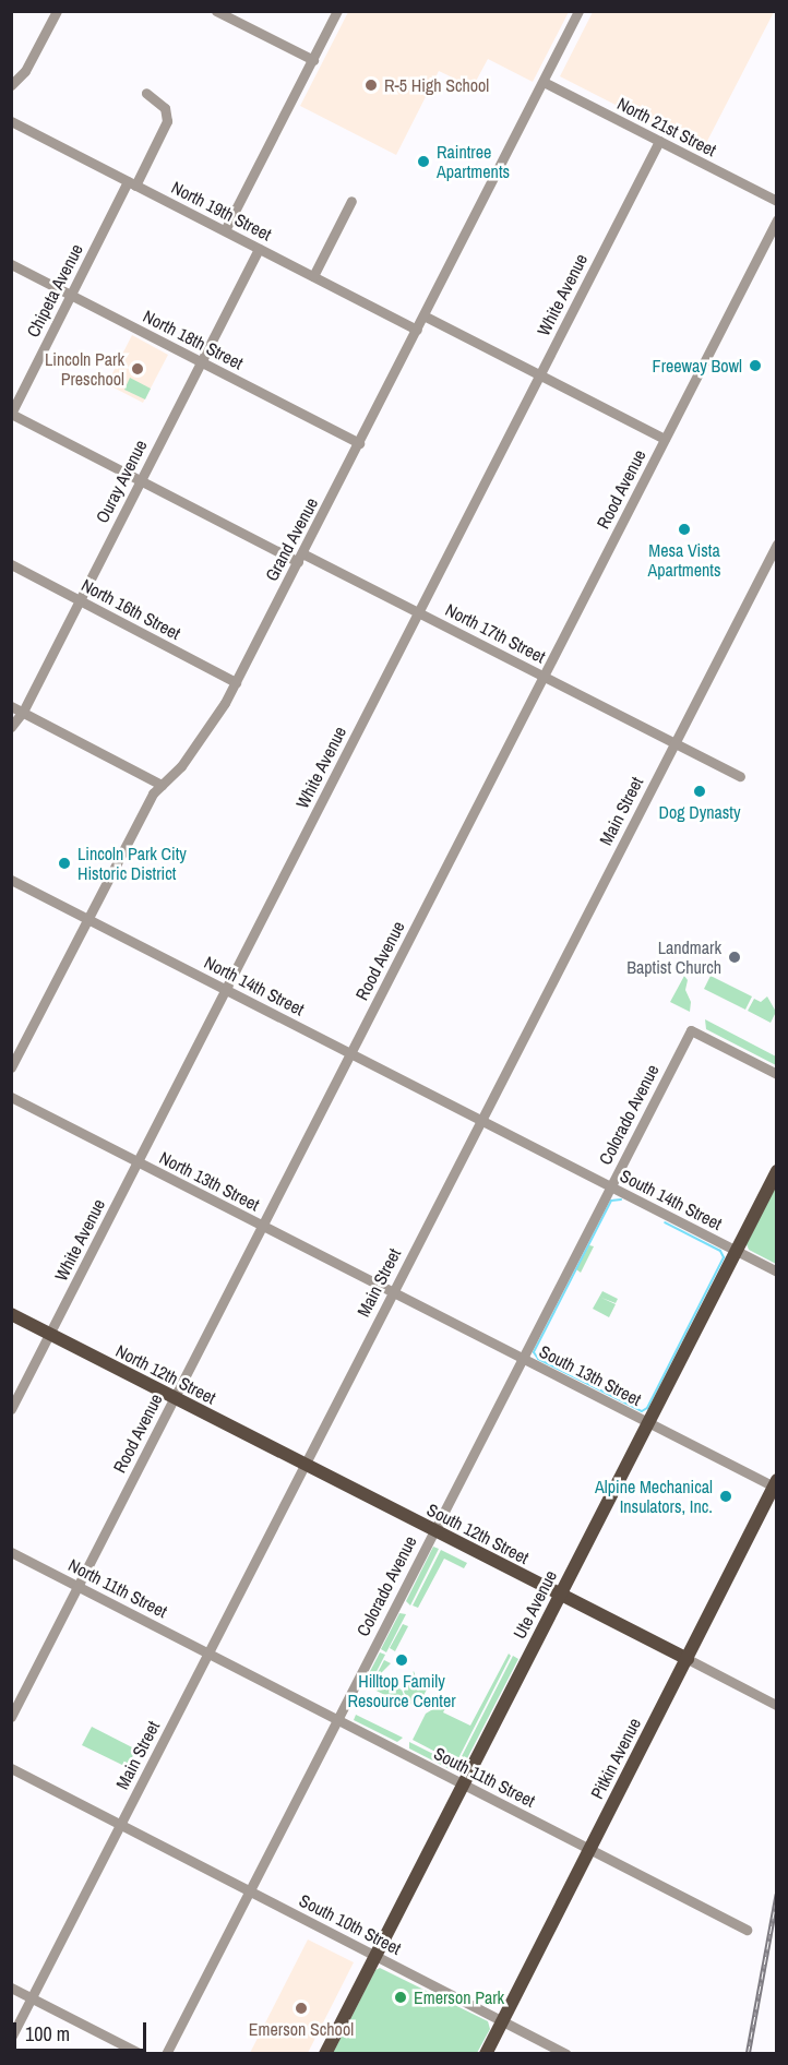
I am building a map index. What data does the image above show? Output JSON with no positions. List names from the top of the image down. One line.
{"streets":{"main road":["North 12th Street","South 12th Street","Ute Avenue","Pitkin Avenue"],"street":["North 21st Street","North 19th Street","Chipeta Avenue","White Avenue","North 18th Street","Ouray Avenue","Rood Avenue","Grand Avenue","North 16th Street","North 17th Street","Main Street","North 14th Street","Colorado Avenue","North 13th Street","South 14th Street","South 13th Street","North 11th Street","South 11th Street","South 10th Street"]},"crossings":[["North 21st Street","White Avenue"],["North 21st Street","Grand Avenue"],["North 19th Street","Chipeta Avenue"],["North 19th Street","Ouray Avenue"],["North 19th Street","Grand Avenue"],["Chipeta Avenue","North 18th Street"],["Chipeta Avenue","North 17th Street"],["White Avenue","North 17th Street"],["White Avenue","North 14th Street"],["White Avenue","North 13th Street"],["White Avenue","North 12th Street"],["North 18th Street","Ouray Avenue"],["North 18th Street","Grand Avenue"],["Ouray Avenue","North 16th Street"],["Ouray Avenue","North 17th Street"],["Rood Avenue","North 17th Street"],["Rood Avenue","North 14th Street"],["Rood Avenue","North 13th Street"],["Rood Avenue","North 12th Street"],["Rood Avenue","North 11th Street"],["Grand Avenue","North 16th Street"],["Grand Avenue","North 17th Street"],["Grand Avenue","North 14th Street"],["North 17th Street","Main Street"],["Main Street","North 14th Street"],["Main Street","North 13th Street"],["Main Street","South 14th Street"],["Main Street","North 12th Street"],["Main Street","South 13th Street"],["Main Street","South 12th Street"],["Main Street","North 11th Street"],["Main Street","South 11th Street"],["Main Street","South 10th Street"],["North 14th Street","South 14th Street"],["Colorado Avenue","South 14th Street"],["Colorado Avenue","South 13th Street"],["Colorado Avenue","South 12th Street"],["Colorado Avenue","South 11th Street"],["Colorado Avenue","South 10th Street"],["North 13th Street","South 13th Street"],["South 14th Street","Ute Avenue"],["North 12th Street","South 12th Street"],["South 13th Street","Ute Avenue"],["South 13th Street","Pitkin Avenue"],["South 12th Street","Ute Avenue"],["South 12th Street","Pitkin Avenue"],["North 11th Street","South 11th Street"],["Ute Avenue","South 11th Street"],["Ute Avenue","South 10th Street"],["Pitkin Avenue","South 11th Street"],["Pitkin Avenue","South 10th Street"]],"places":["R-5 High School","Raintree Apartments","Freeway Bowl","Lincoln Park Preschool","Mesa Vista Apartments","Dog Dynasty","Lincoln Park City Historic District","Landmark Baptist Church","Alpine Mechanical Insulators, Inc.","Hilltop Family Resource Center","Emerson Park","Emerson School"],"scale_bar":"100 m"}
